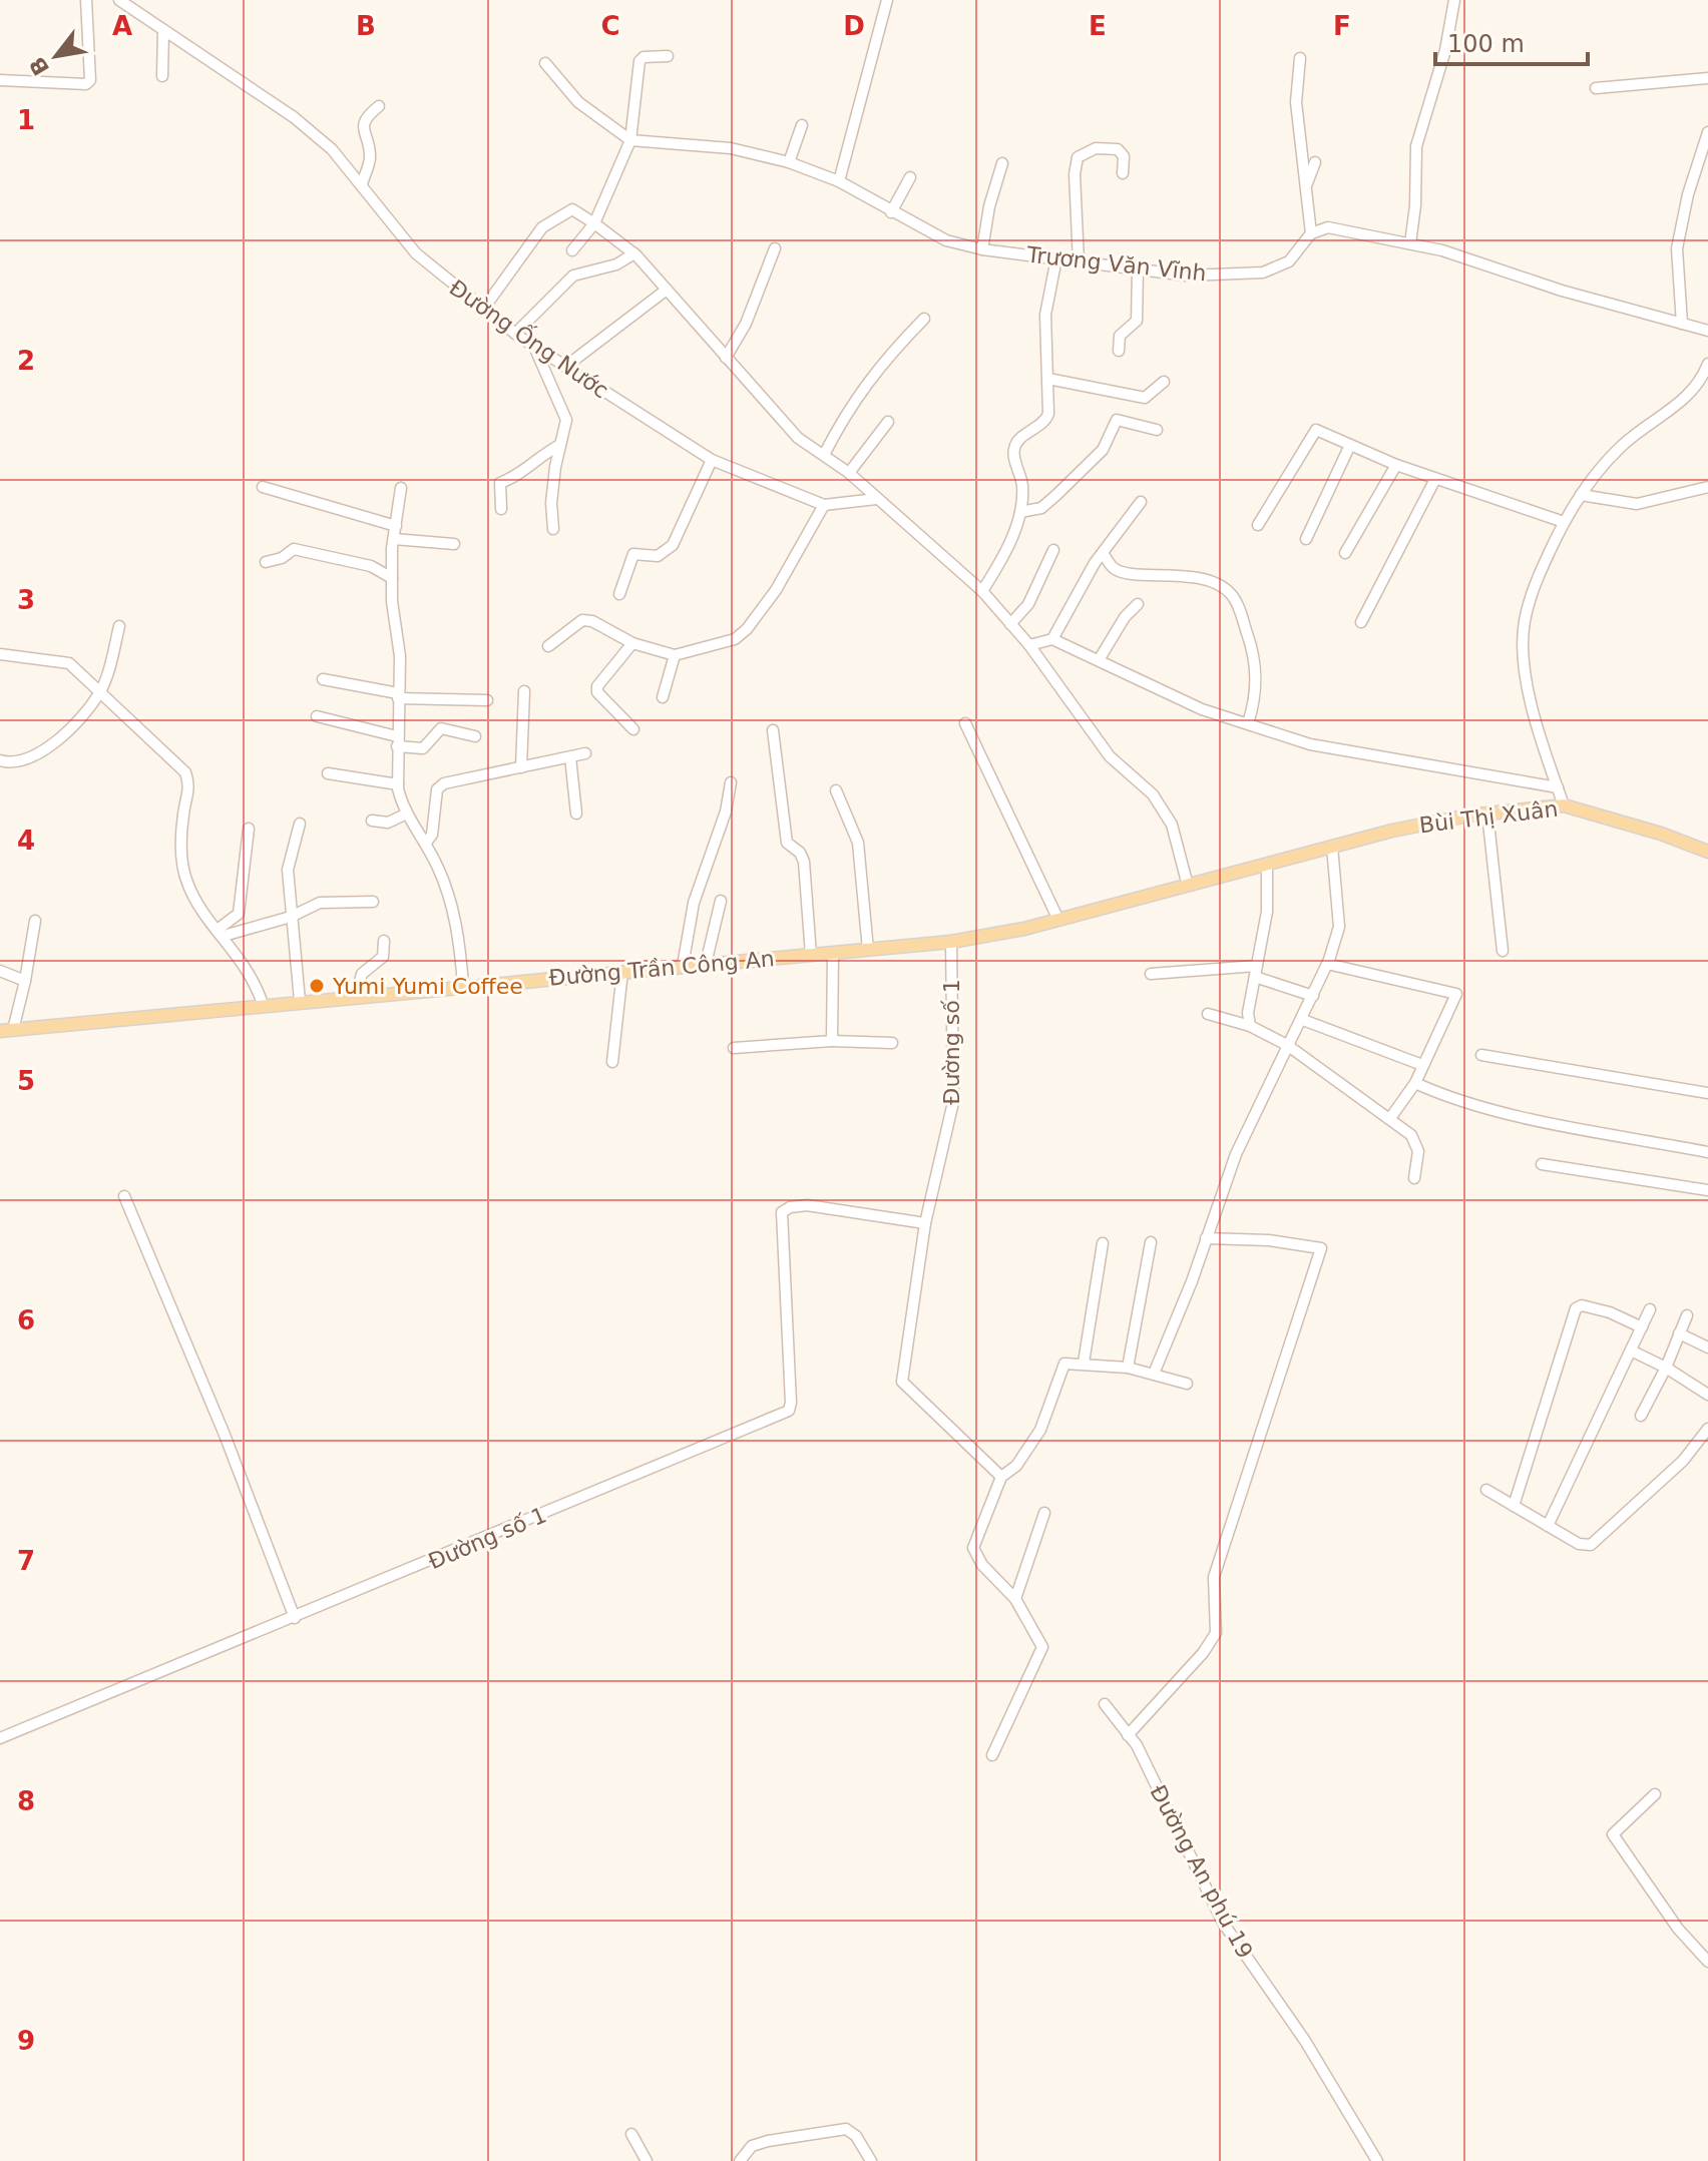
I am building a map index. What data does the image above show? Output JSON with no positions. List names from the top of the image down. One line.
{"streets":{"main road":["Bùi Thị Xuân","Đường Trần Công An"],"street":["Trương Văn Vĩnh","Đường Ống Nước","Đường số 1","Đường An phú 19"]},"crossings":[["Bùi Thị Xuân","Đường Trần Công An"],["Đường Trần Công An","Đường số 1"]],"places":["Yumi Yumi Coffee"],"scale_bar":"100 m","north":"bottom left","grid":{"columns":["A","B","C","D","E","F"],"rows":["1","2","3","4","5","6","7","8","9"]}}
